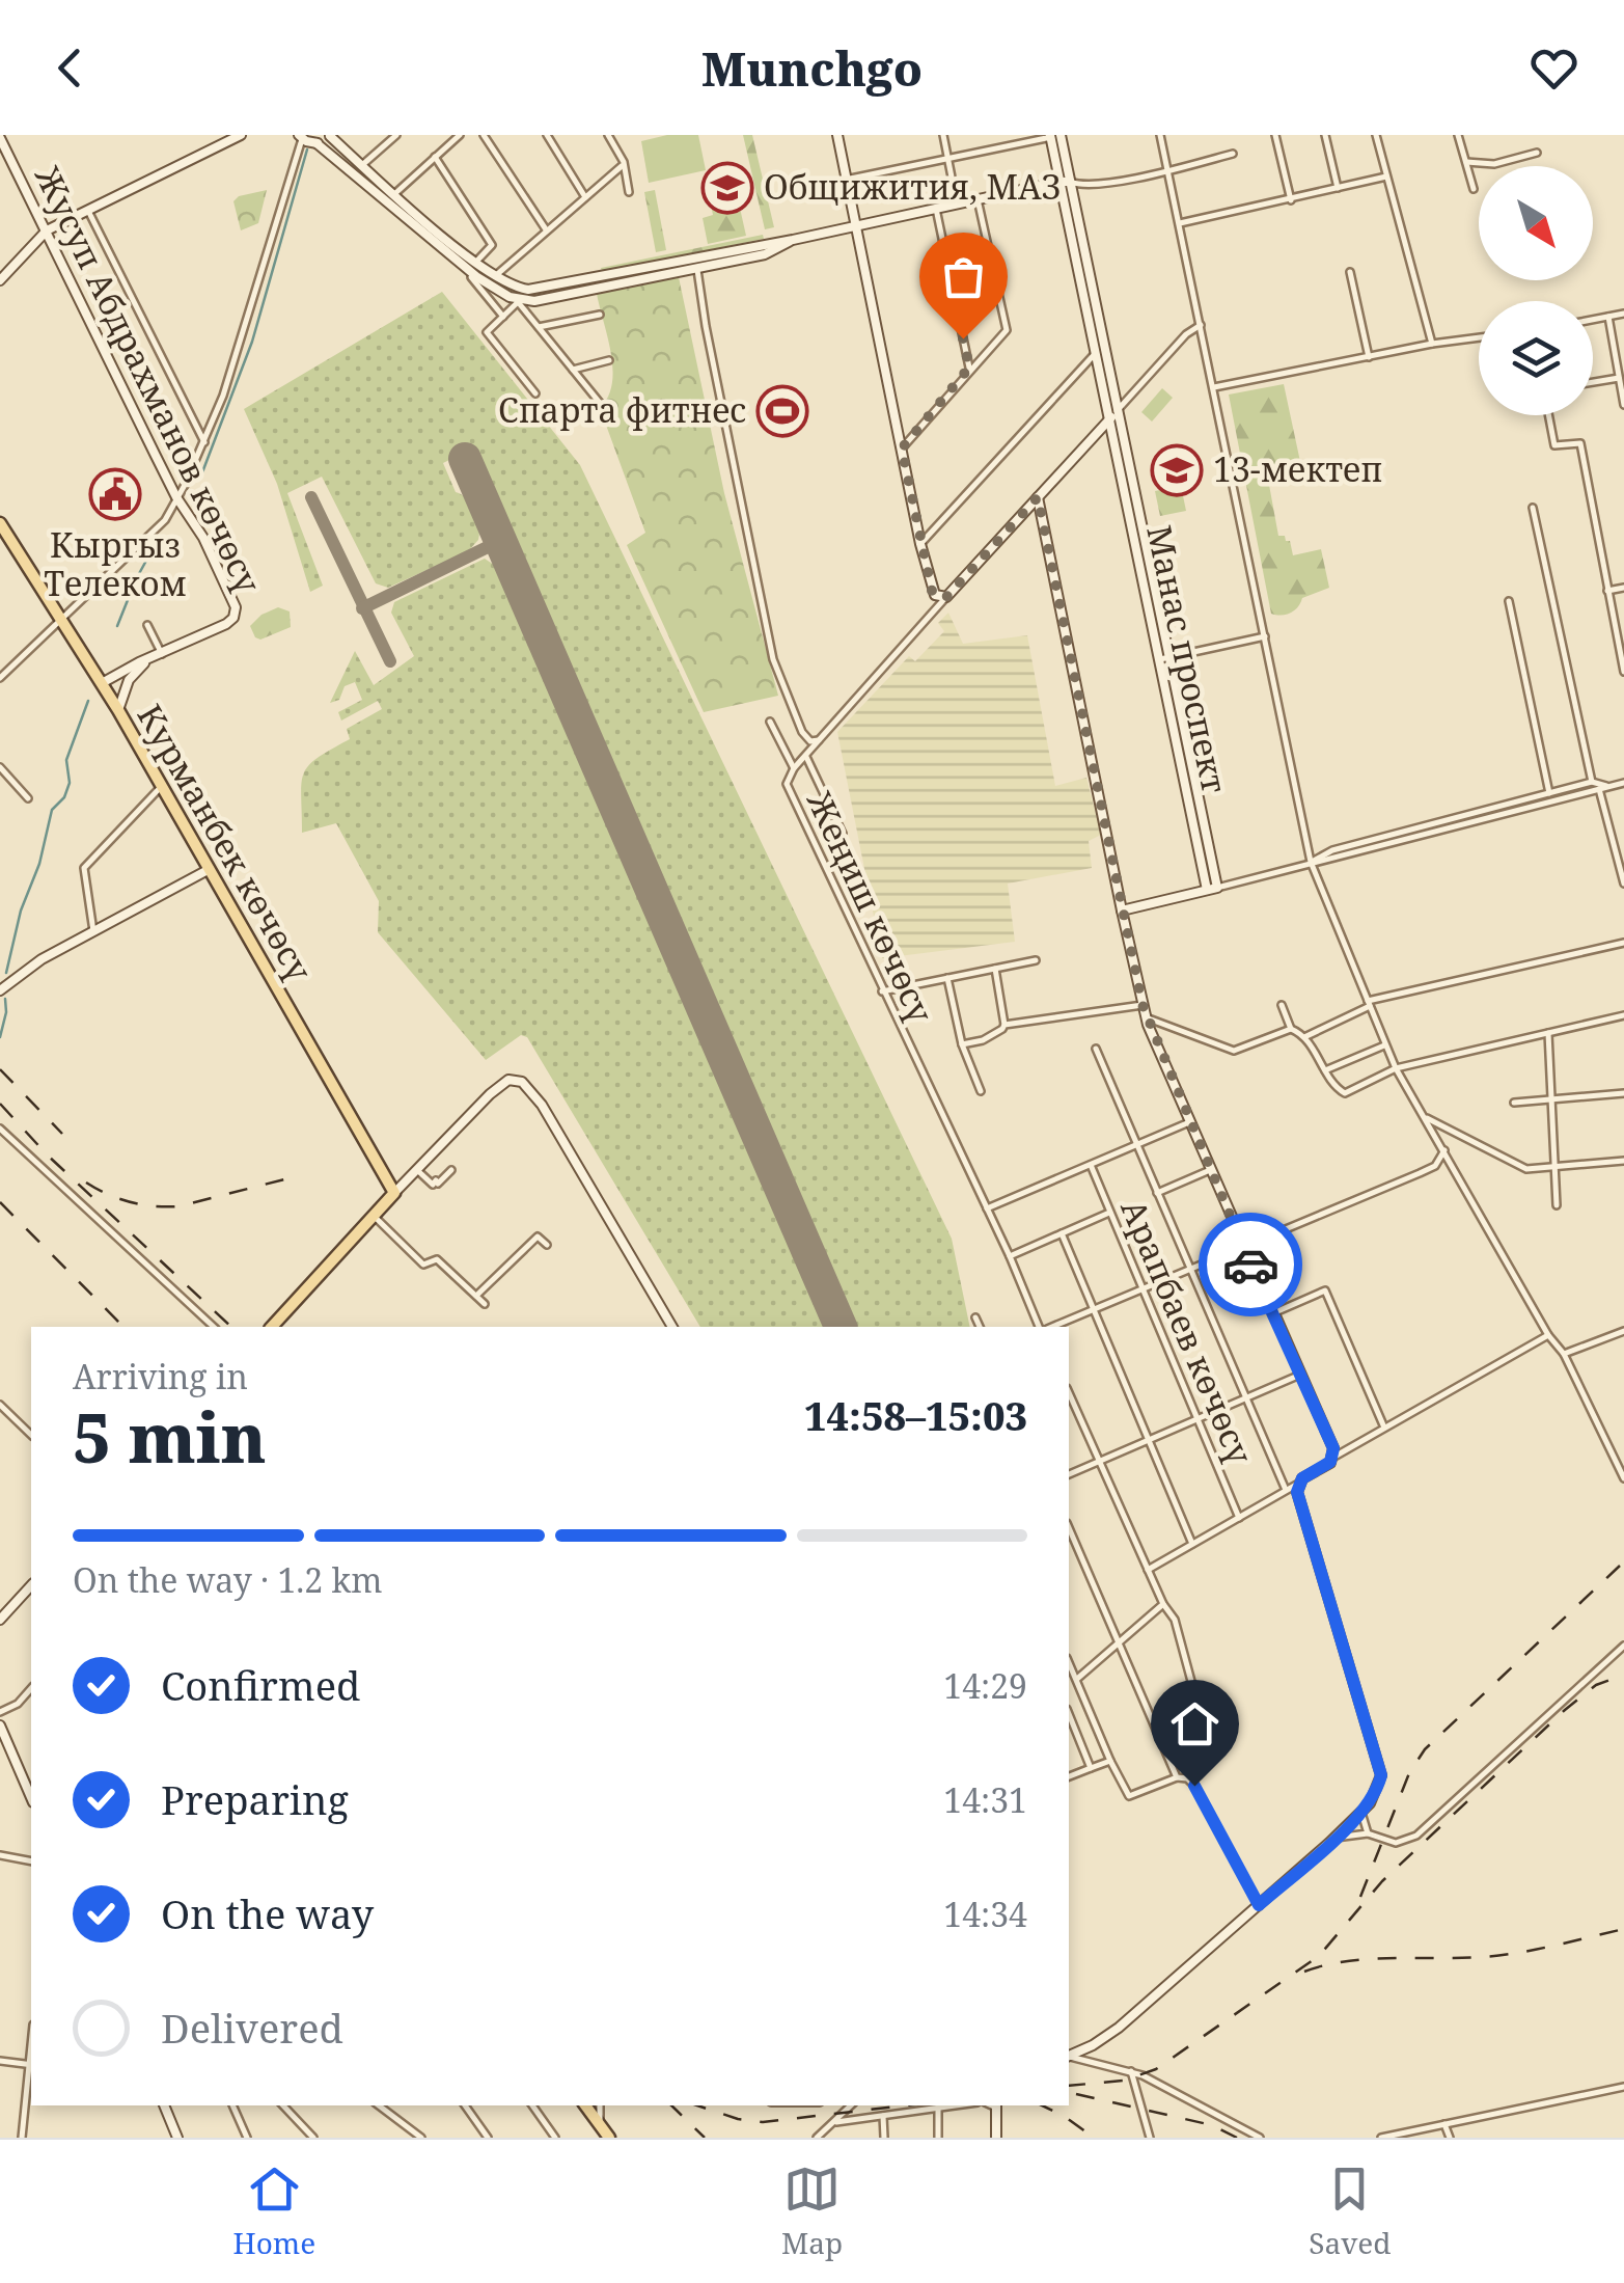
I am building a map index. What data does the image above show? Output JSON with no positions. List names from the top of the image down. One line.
{"streets":{"main road":["Жусуп Абдрахманов көчөсү","Курманбек көчөсү"],"street":["Жеңиш көчөсү","Арапбаев көчөсү"]},"places":{"school or university":["Общижития, МАЗ","13-мектеп"],"sports":["Спарта фитнес"],"public building":["Кыргыз Телеком"]},"north":"bottom right","page":{"header":"Munchgo","heading":["5 min","Arriving in","14:58–15:03"],"bar":"On the way · 1.2 km","list":[["Confirmed","14:29"],["Preparing","14:31"],["On the way","14:34"],"Delivered"],"tabs":["Home","Map","Saved"]}}
